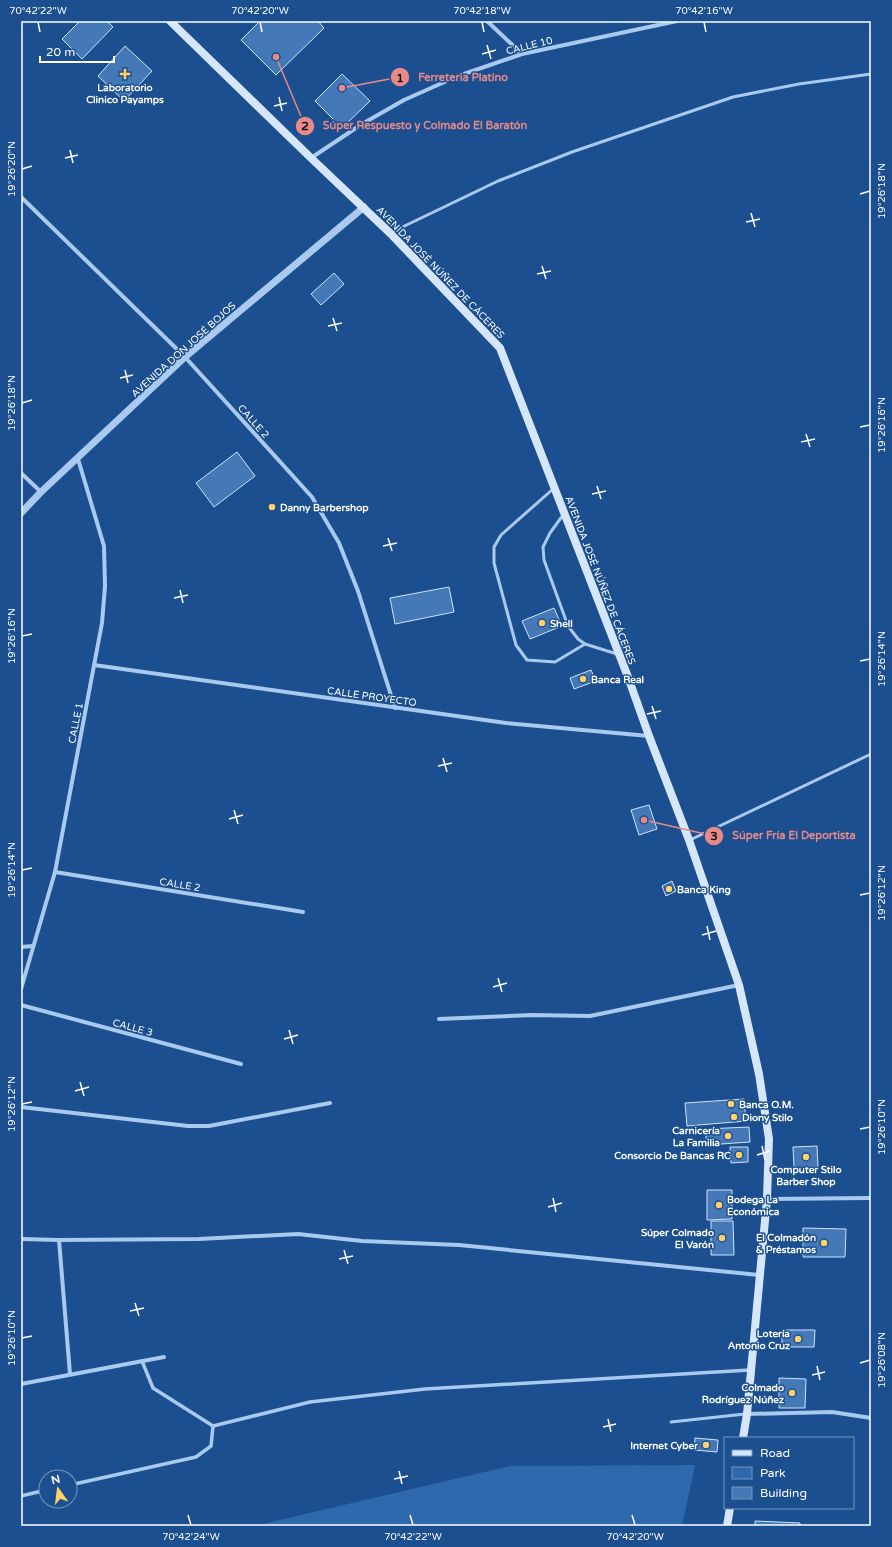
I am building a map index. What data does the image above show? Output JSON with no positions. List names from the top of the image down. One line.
{"streets":{"main road":["AVENIDA JOSÉ NÚÑEZ DE CÁCERES"],"street":["CALLE 10","AVENIDA DON JOSÉ BOJOS","CALLE 2","CALLE PROYECTO","CALLE 1","CALLE 3"]},"crossings":[["CALLE 10","AVENIDA JOSÉ NÚÑEZ DE CÁCERES"],["AVENIDA JOSÉ NÚÑEZ DE CÁCERES","AVENIDA DON JOSÉ BOJOS"],["AVENIDA JOSÉ NÚÑEZ DE CÁCERES","CALLE PROYECTO"],["AVENIDA DON JOSÉ BOJOS","CALLE 2"],["AVENIDA DON JOSÉ BOJOS","CALLE 1"],["CALLE 2","CALLE PROYECTO"],["CALLE 2","CALLE 1"],["CALLE PROYECTO","CALLE 1"]],"places":{"other":["Súper Respuesto y Colmado El Baratón","Ferreteria Platino","Danny Barbershop","Shell","Banca Real","Súper Fría El Deportista","Banca King","Banca O.M.","Diony Stilo","Carnicería La Familia","Consorcio De Bancas RC","Computer Stilo Barber Shop","Bodega La Económica","Súper Colmado El Varón","El Colmadón & Préstamos","Lotería Antonio Cruz","Colmado Rodríguez Núñez","Internet Cyber"],"health":["Laboratorio Clinico Payamps"]},"legend":["Road","Park","Building"],"scale_bar":"20 m","north":"top","coordinates":["70°42'22\"W","70°42'20\"W","70°42'18\"W","70°42'16\"W","19°26'20\"N","19°26'18\"N","19°26'16\"N","19°26'14\"N","19°26'12\"N","19°26'10\"N","19°26'08\"N","70°42'24\"W"]}
